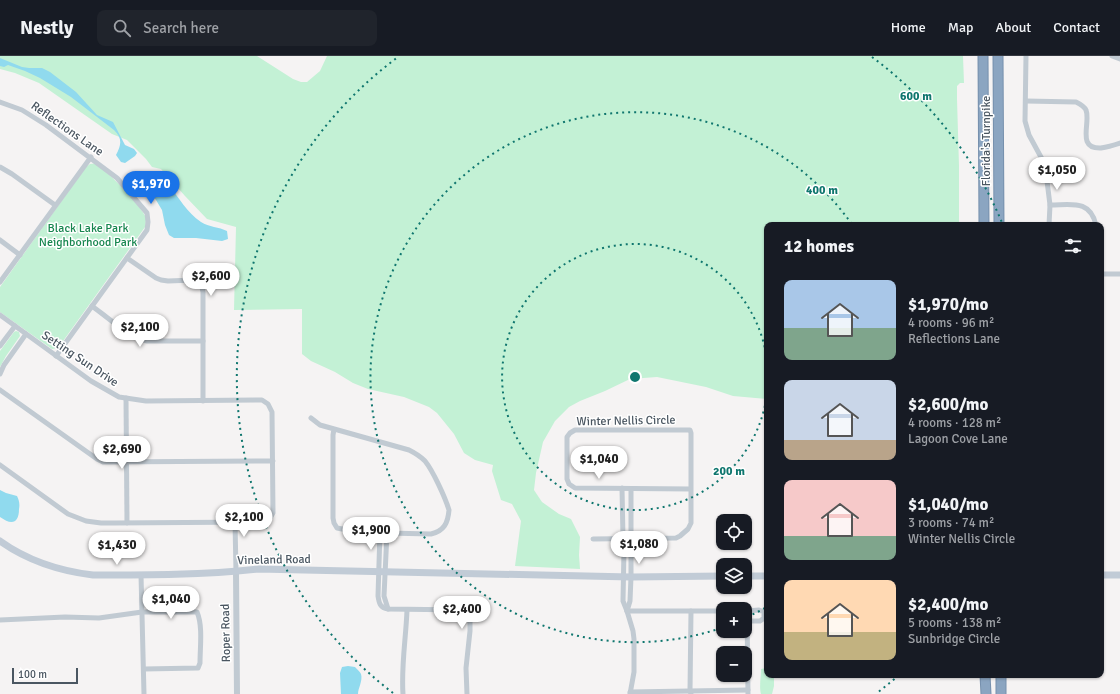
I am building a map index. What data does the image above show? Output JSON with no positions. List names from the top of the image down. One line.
{"streets":{"highway":["Florida's Turnpike"],"main road":["Vineland Road"],"street":["Reflections Lane","Setting Sun Drive","Winter Nellis Circle","Roper Road"]},"crossings":[["Reflections Lane","Setting Sun Drive"],["Vineland Road","Roper Road"]],"parks":["Black Lake Park Neighborhood Park"],"scale_bar":"100 m","page":{"header":"Nestly","search":"Search here","nav":["Home","Map","About","Contact"],"price":["$1,050","$1,970","$2,600","$2,100","$2,690","$1,040","$2,100","$1,900","$1,080","$1,430","$1,040","$2,400"],"heading":"12 homes","list":[{"name":"$1,970/mo","note":"4 rooms · 96 m² · Reflections Lane"},{"name":"$2,600/mo","note":"4 rooms · 128 m² · Lagoon Cove Lane"},{"name":"$1,040/mo","note":"3 rooms · 74 m² · Winter Nellis Circle"},{"name":"$2,400/mo","note":"5 rooms · 138 m² · Sunbridge Circle"}],"map_buttons":["+","−"],"scale":"100 m"},"rings":["600 m","400 m","200 m"]}
